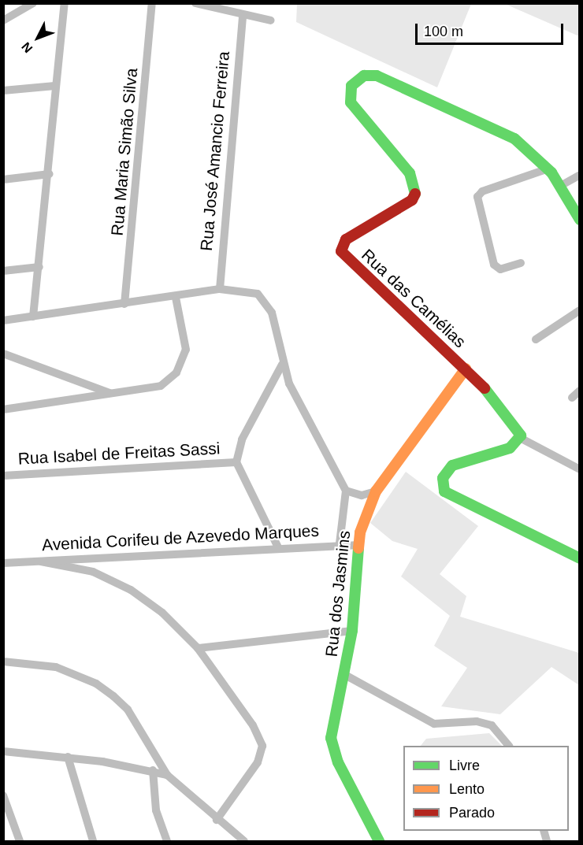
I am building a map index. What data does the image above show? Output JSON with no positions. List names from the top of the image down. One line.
{"streets":{"street":["Rua José Amancio Ferreira","Rua Maria Simão Silva","Rua das Camélias","Rua Isabel de Freitas Sassi","Avenida Corifeu de Azevedo Marques","Rua dos Jasmins"]},"crossings":[["Rua das Camélias","Rua dos Jasmins"],["Avenida Corifeu de Azevedo Marques","Rua dos Jasmins"]],"legend":["Livre","Lento","Parado"],"scale_bar":"100 m","north":"bottom left"}
